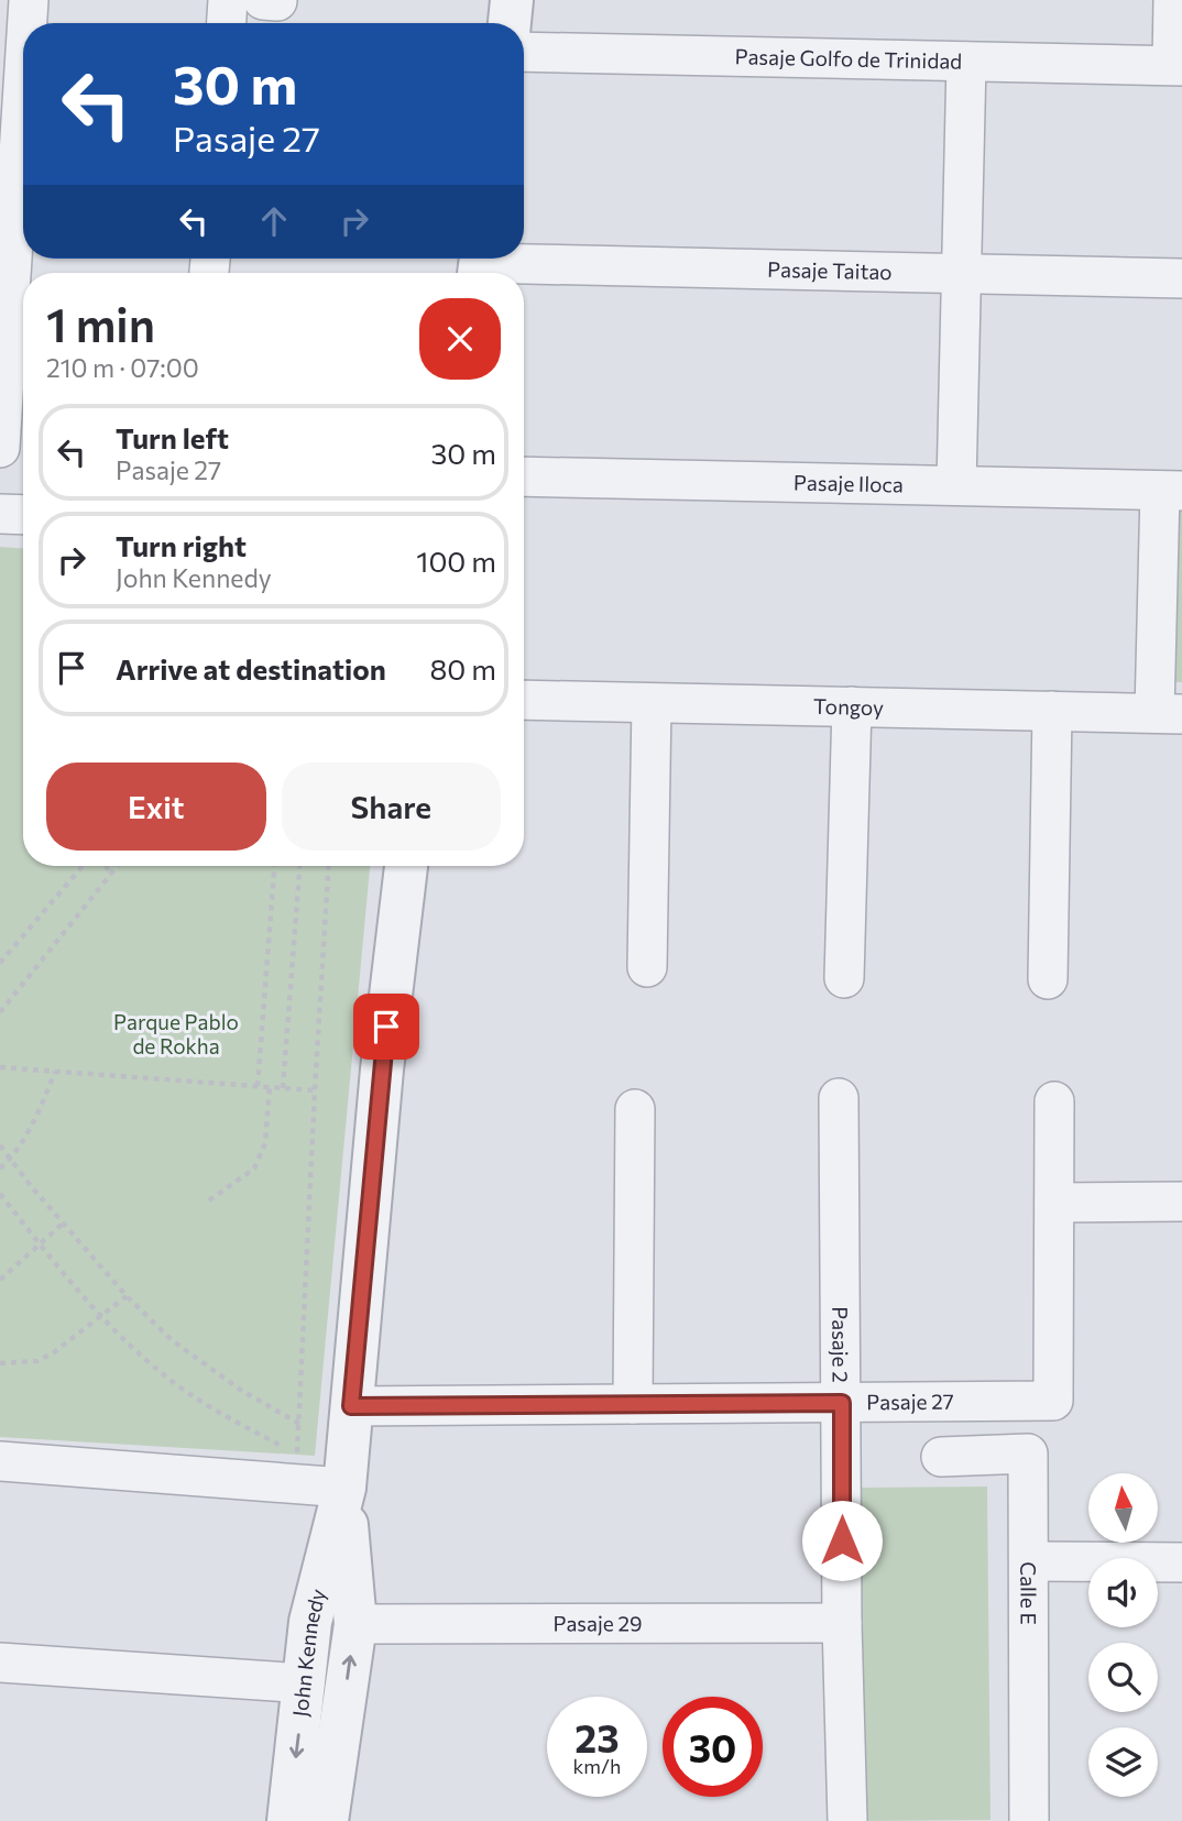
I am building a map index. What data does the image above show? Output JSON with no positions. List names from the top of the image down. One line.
{"streets":{"street":["Pasaje Golfo de Trinidad","Pasaje Taitao","Pasaje Iloca","Tongoy","Pasaje 2","Pasaje 27","Calle E","Pasaje 29","John Kennedy"]},"crossings":[["Pasaje 2","Pasaje 27"],["Pasaje 2","Pasaje 29"],["Pasaje 27","John Kennedy"],["Pasaje 29","John Kennedy"]],"parks":["Parque Pablo de Rokha"],"north":"top","page":{"turn":["30 m","Pasaje 27"],"heading":["1 min","210 m · 07:00"],"list":[{"name":"Turn left","note":"Pasaje 27","value":"30 m"},{"name":"Turn right","note":"John Kennedy","value":"100 m"},{"name":"Arrive at destination","value":"80 m"}],"buttons":["Exit","Share"],"speed":"23 km/h","limit":"30"}}
